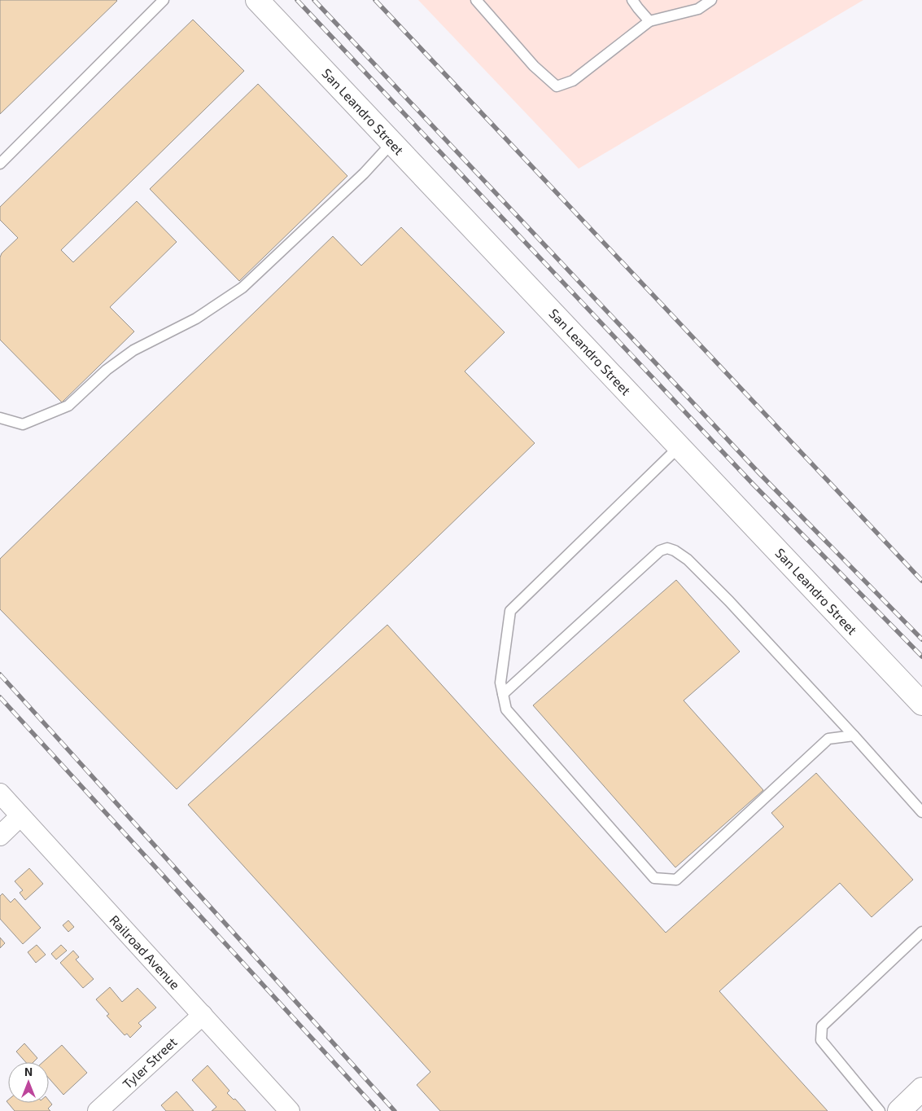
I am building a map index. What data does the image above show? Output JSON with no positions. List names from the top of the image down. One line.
{"streets":{"main road":["San Leandro Street"],"street":["Railroad Avenue","Tyler Street"]},"crossings":[["Railroad Avenue","Tyler Street"]],"north":"top"}
